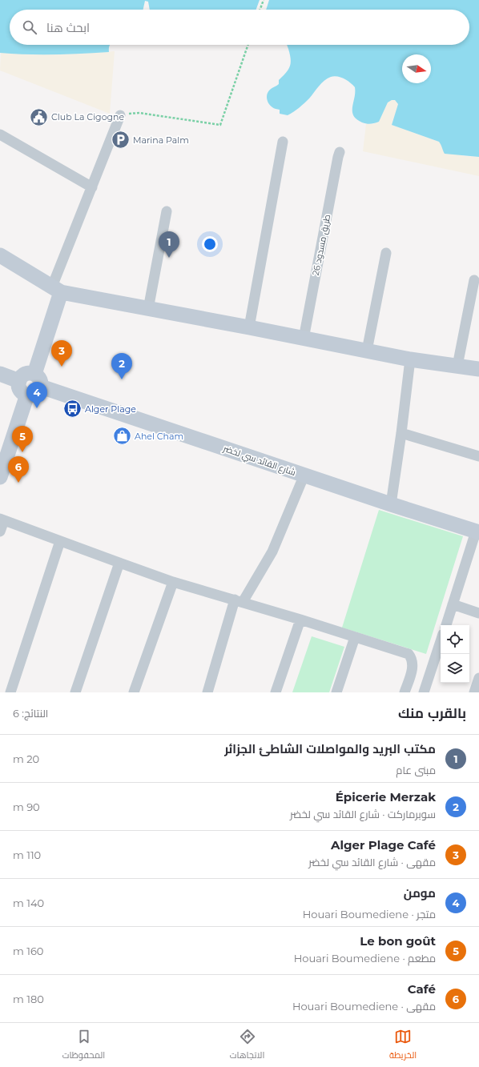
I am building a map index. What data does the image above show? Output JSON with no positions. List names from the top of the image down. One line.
{"streets":{"main road":["شارع القائد سي لخضر"],"street":["طريق مسدود 26"]},"places":{"public building":["Club La Cigogne"],"parking":["Marina Palm"],"bus stop":["Alger Plage"],"shop":["Ahel Cham"]},"north":"right","page":{"search":"ابحث هنا","pins":["1","3","2","4","5","6"],"heading":["بالقرب منك","النتائج: 6"],"list":[{"mark":"1","name":"مكتب البريد والمواصلات الشاطئ الجزائر","note":"مبنى عام","value":"20 m"},{"mark":"2","name":"Épicerie Merzak","note":"سوبرماركت · شارع القائد سي لخضر","value":"90 m"},{"mark":"3","name":"Alger Plage Café","note":"مقهى · شارع القائد سي لخضر","value":"110 m"},{"mark":"4","name":"مومن","note":"متجر · Houari Boumediene","value":"140 m"},{"mark":"5","name":"Le bon goût","note":"مطعم · Houari Boumediene","value":"160 m"},{"mark":"6","name":"Café","note":"مقهى · Houari Boumediene","value":"180 m"}],"nav":["الخريطة","الاتجاهات","المحفوظات"]}}
